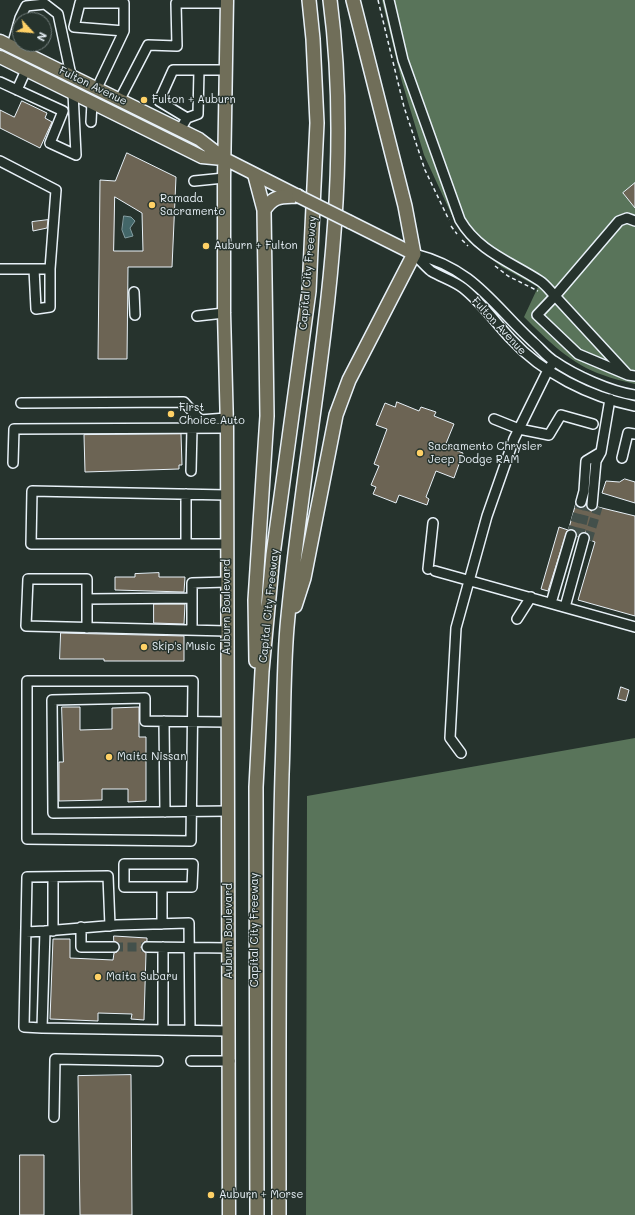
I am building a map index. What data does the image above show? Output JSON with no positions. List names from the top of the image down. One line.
{"streets":{"highway":["Capital City Freeway"],"main road":["Fulton Avenue","Auburn Boulevard"]},"crossings":[["Fulton Avenue","Auburn Boulevard"]],"places":["Fulton + Auburn","Ramada Sacramento","Auburn + Fulton","First Choice Auto","Sacramento Chrysler Jeep Dodge RAM","Skip's Music","Maita Nissan","Maita Subaru","Auburn + Morse"],"north":"bottom right"}
